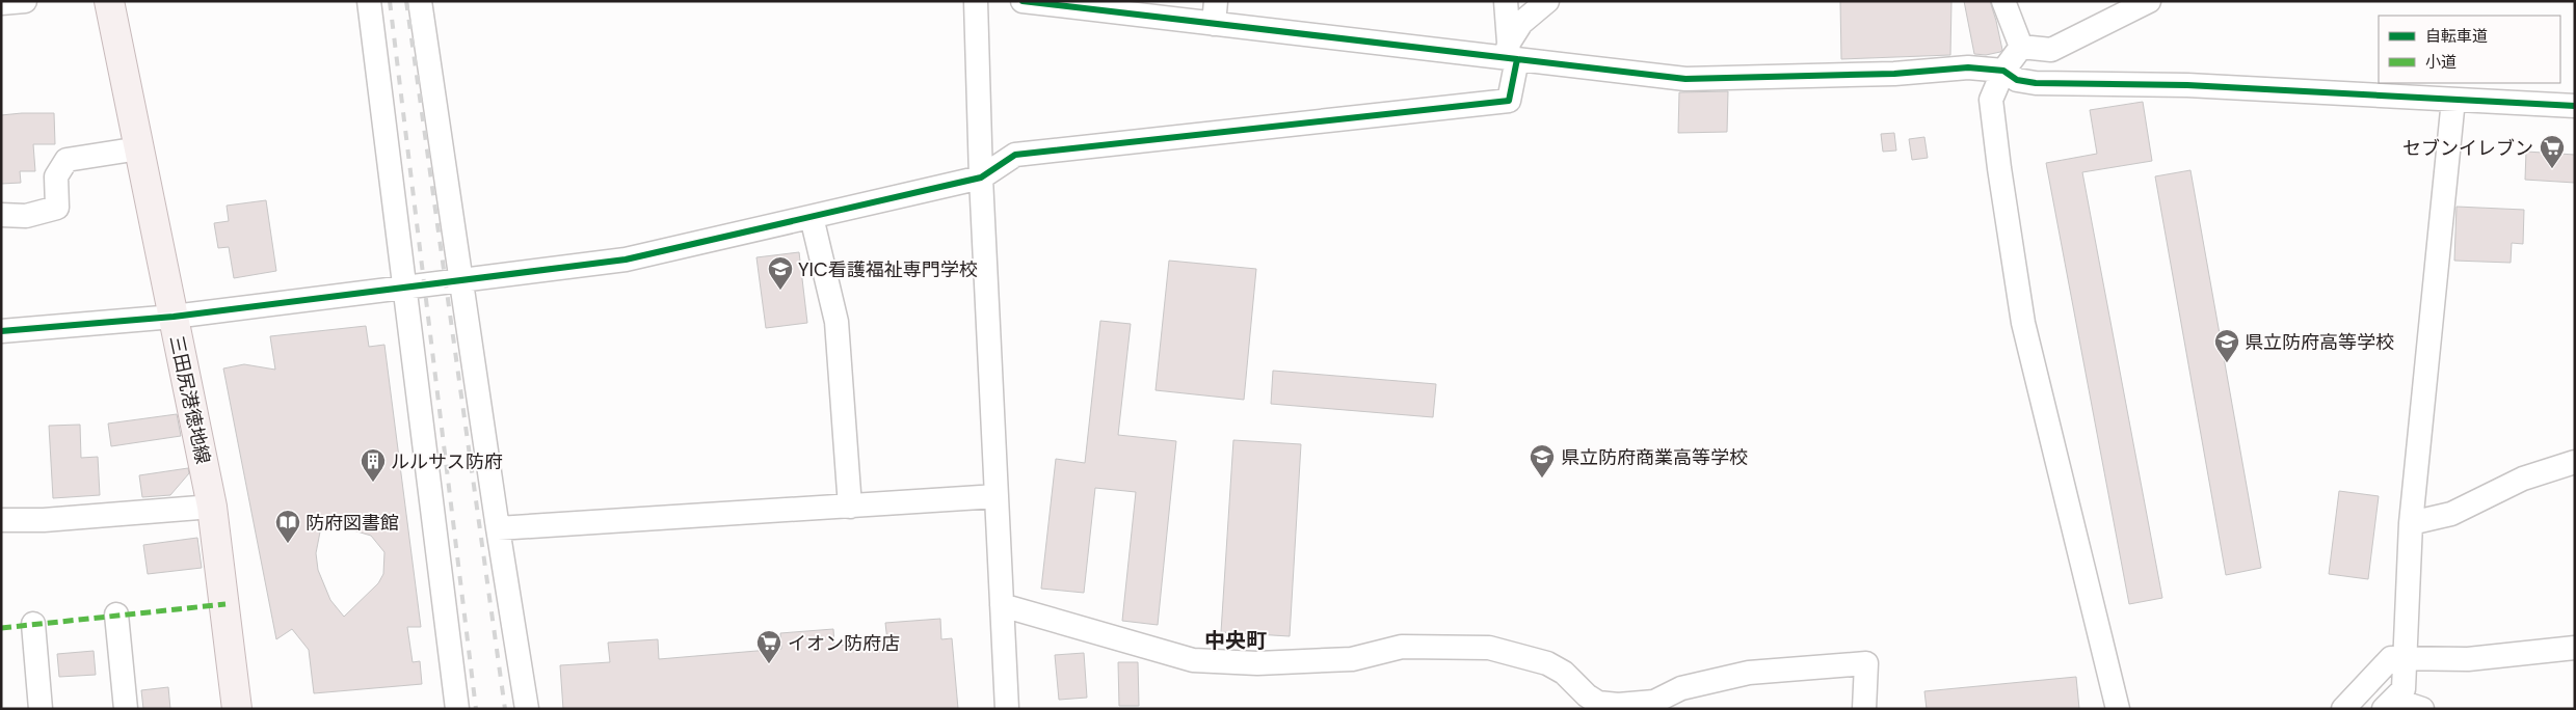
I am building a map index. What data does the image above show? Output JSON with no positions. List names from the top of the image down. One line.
{"streets":{"main road":["三田尻港徳地線"]},"districts":["中央町"],"places":{"supermarket":["セブンイレブン","イオン防府店"],"school or university":["YIC看護福祉専門学校","県立防府高等学校","県立防府商業高等学校"],"building":["ルルサス防府"],"library":["防府図書館"]},"legend":["自転車道","小道"]}
